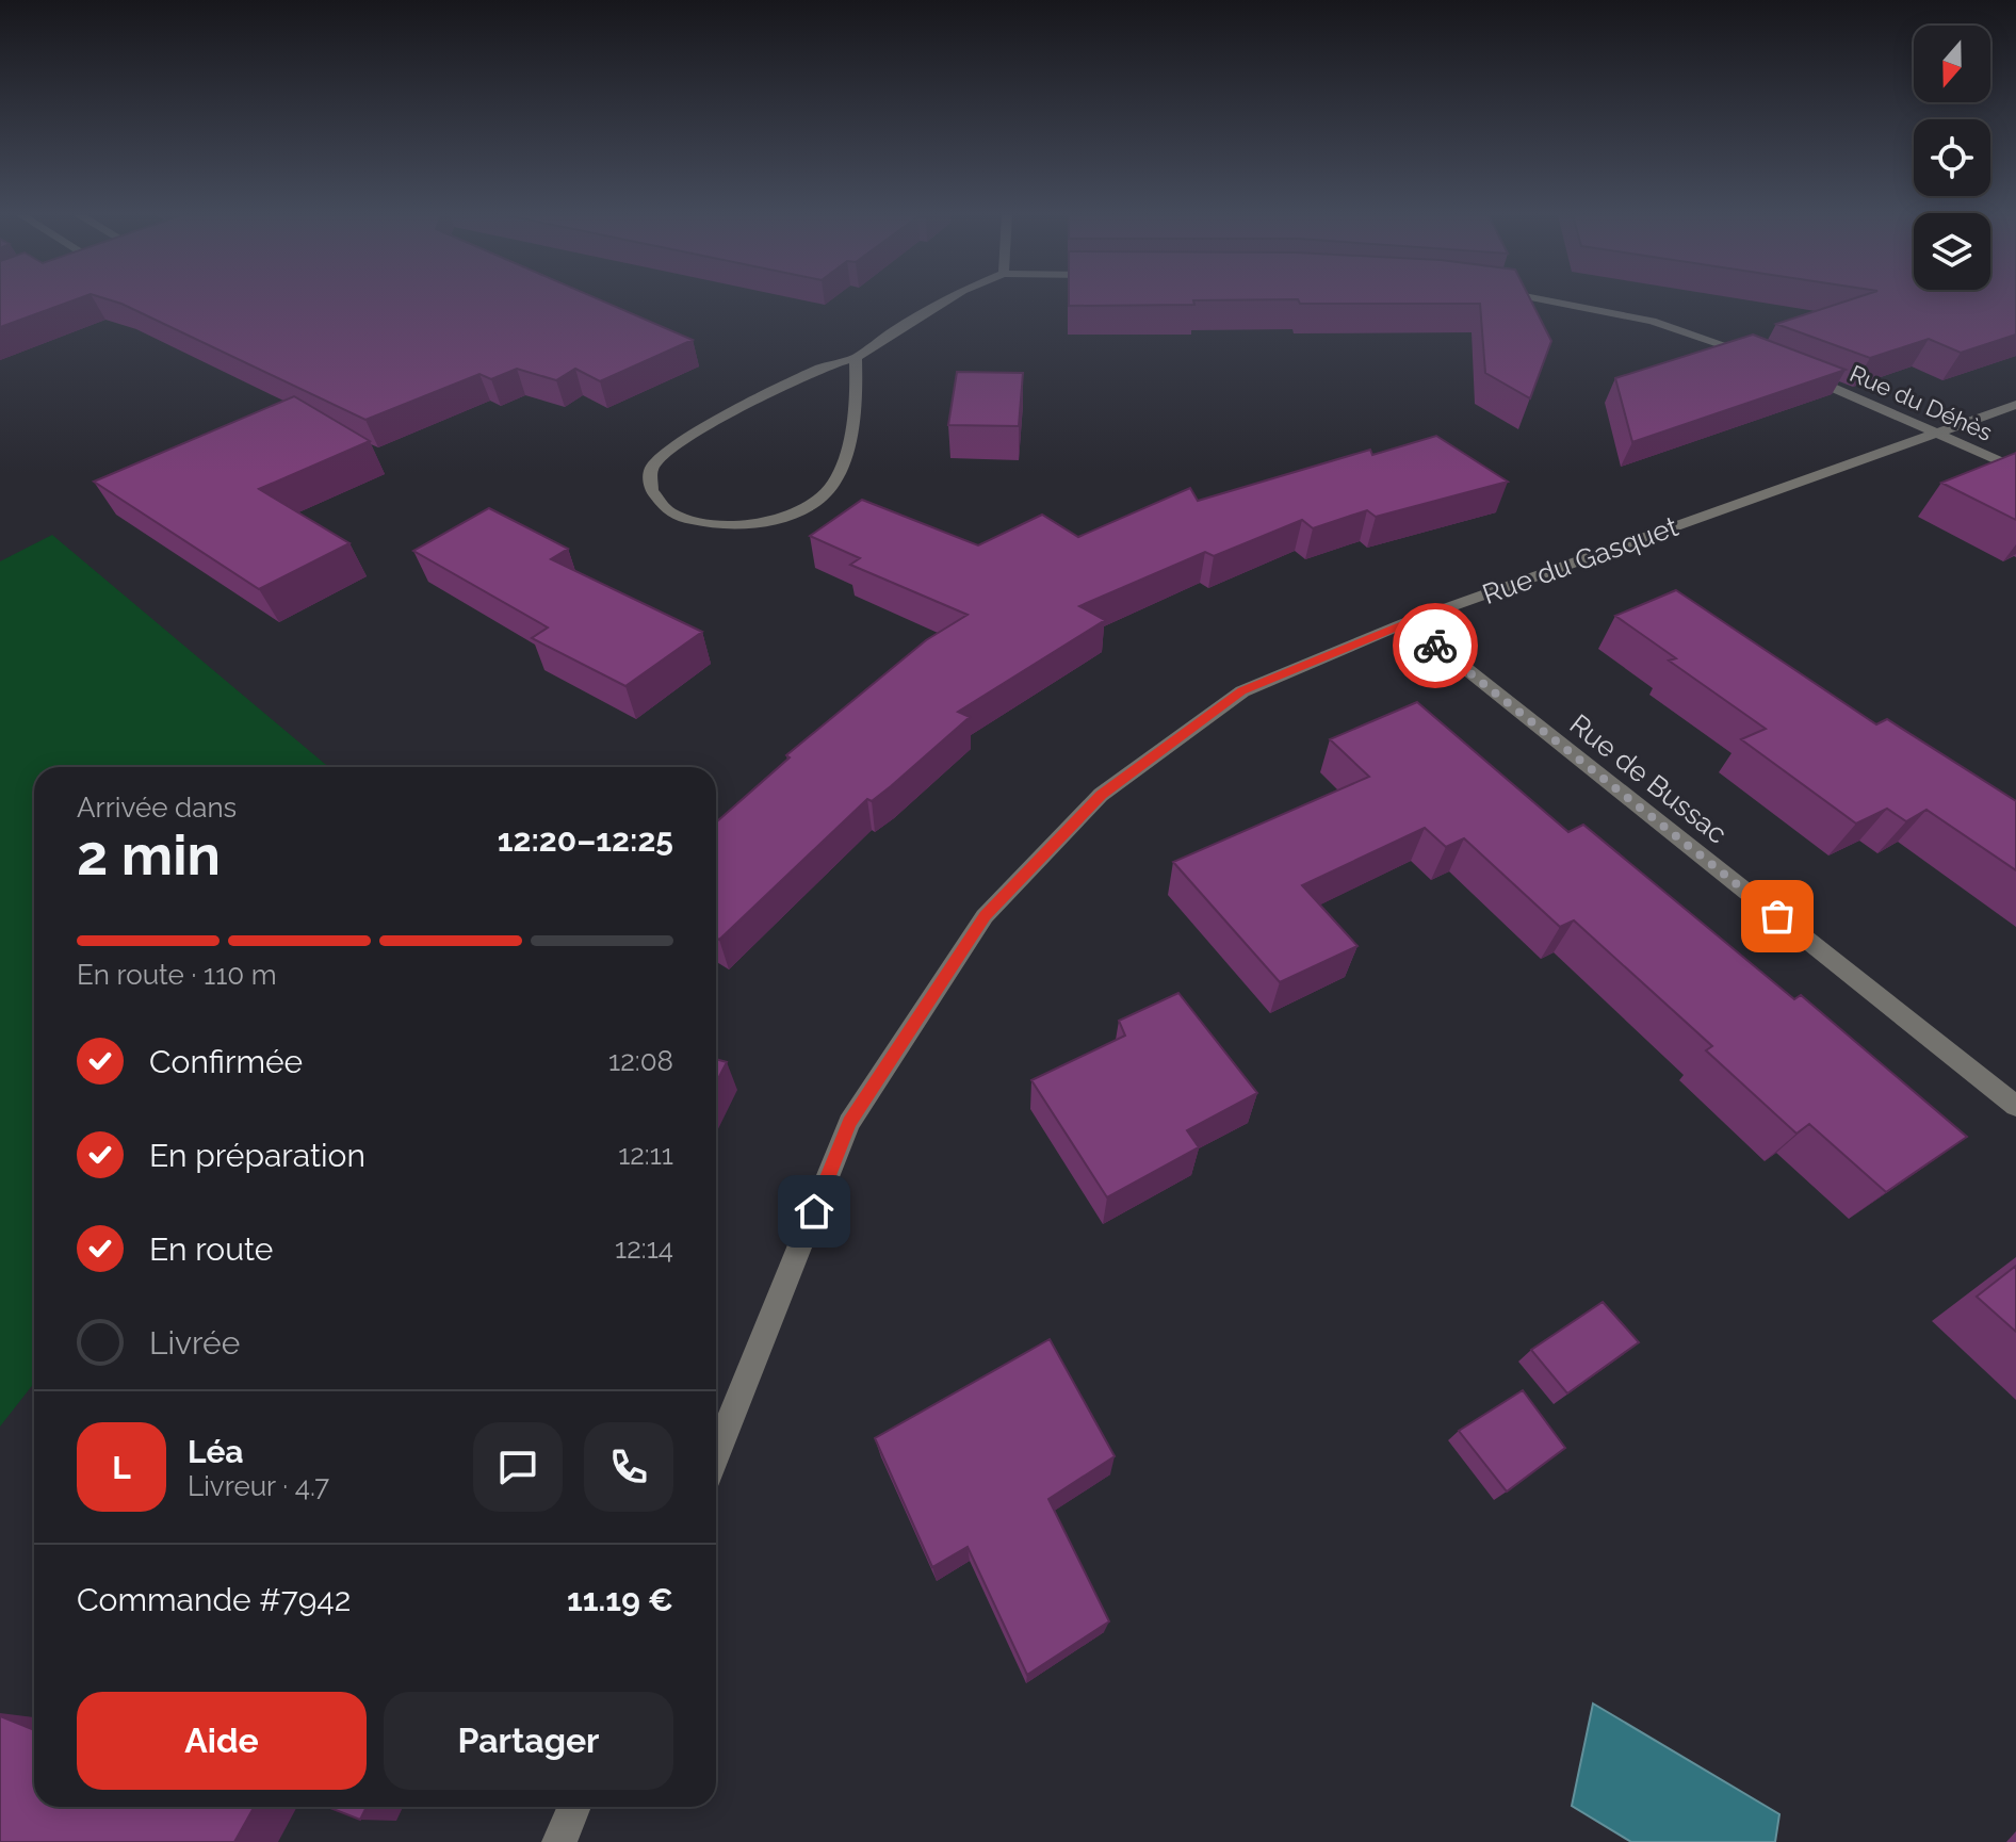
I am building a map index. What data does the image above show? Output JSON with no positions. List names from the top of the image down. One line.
{"streets":{"street":["Rue du Déhès","Rue du Gasquet","Rue de Bussac"]},"crossings":[["Rue du Déhès","Rue du Gasquet"],["Rue du Gasquet","Rue de Bussac"]],"north":"bottom","page":{"heading":["2 min","Arrivée dans","12:20–12:25"],"panel":["Léa","Livreur · 4.7","Commande #7942","11.19 €"],"bar":"En route · 110 m","list":[["Confirmée","12:08"],["En préparation","12:11"],["En route","12:14"],"Livrée"],"round":"L","buttons":["Aide","Partager"]}}
